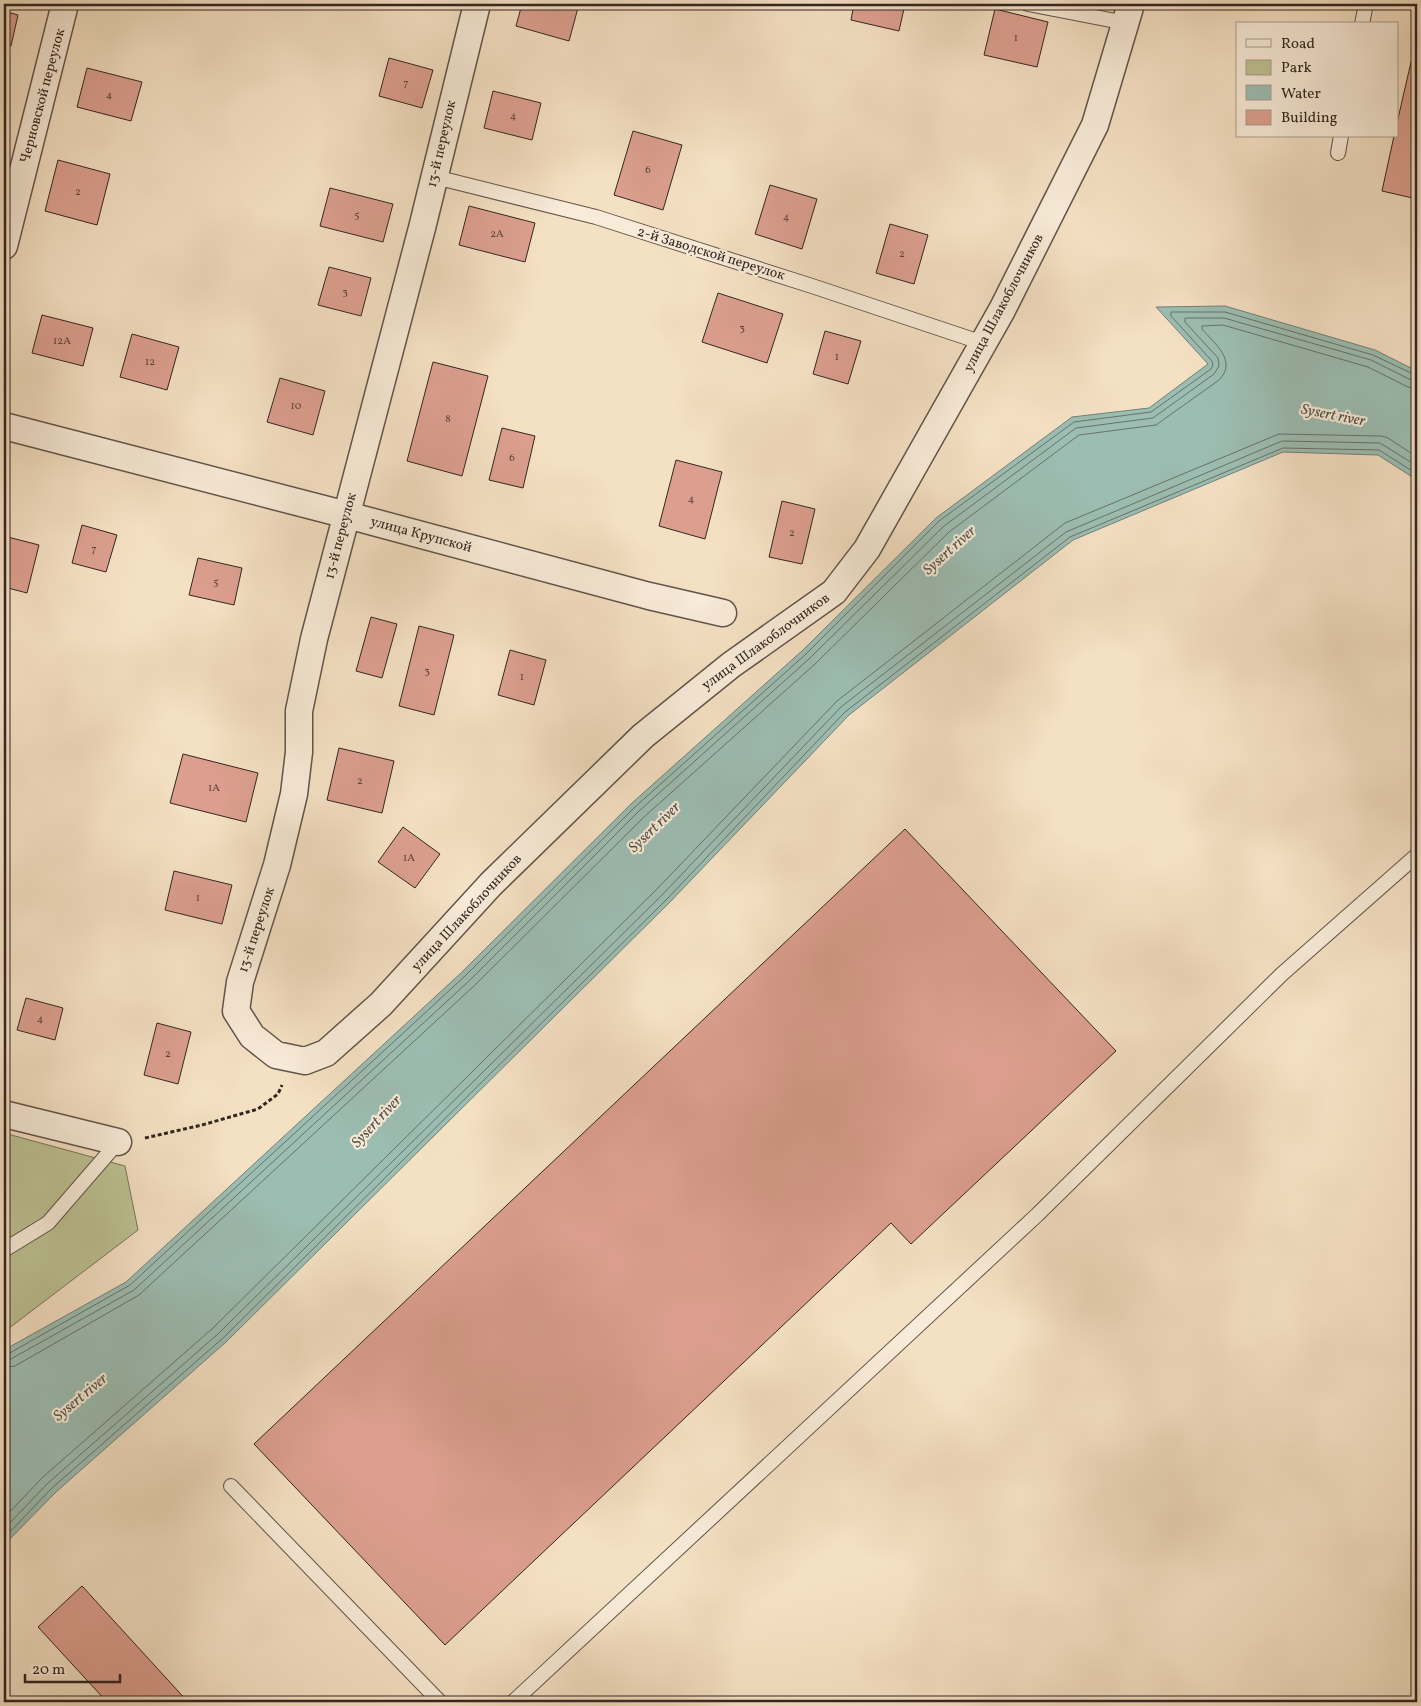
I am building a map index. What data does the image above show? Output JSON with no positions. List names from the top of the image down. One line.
{"streets":{"street":["Черновской переулок","13-й переулок","улица Шлакоблочников","улица Крупской"],"lane":["2-й Заводской переулок"]},"crossings":[["13-й переулок","2-й Заводской переулок"],["13-й переулок","улица Шлакоблочников"],["13-й переулок","улица Крупской"],["2-й Заводской переулок","улица Шлакоблочников"]],"water":["Sysert river"],"house_numbers":["1","7","4","4","6","2","5","4","2А","2","3","3","12А","1","12","10","8","6","4","2","7","5","3","1","2","1А","1А","1","4","2"],"legend":["Road","Park","Water","Building"],"scale_bar":"20 m"}
